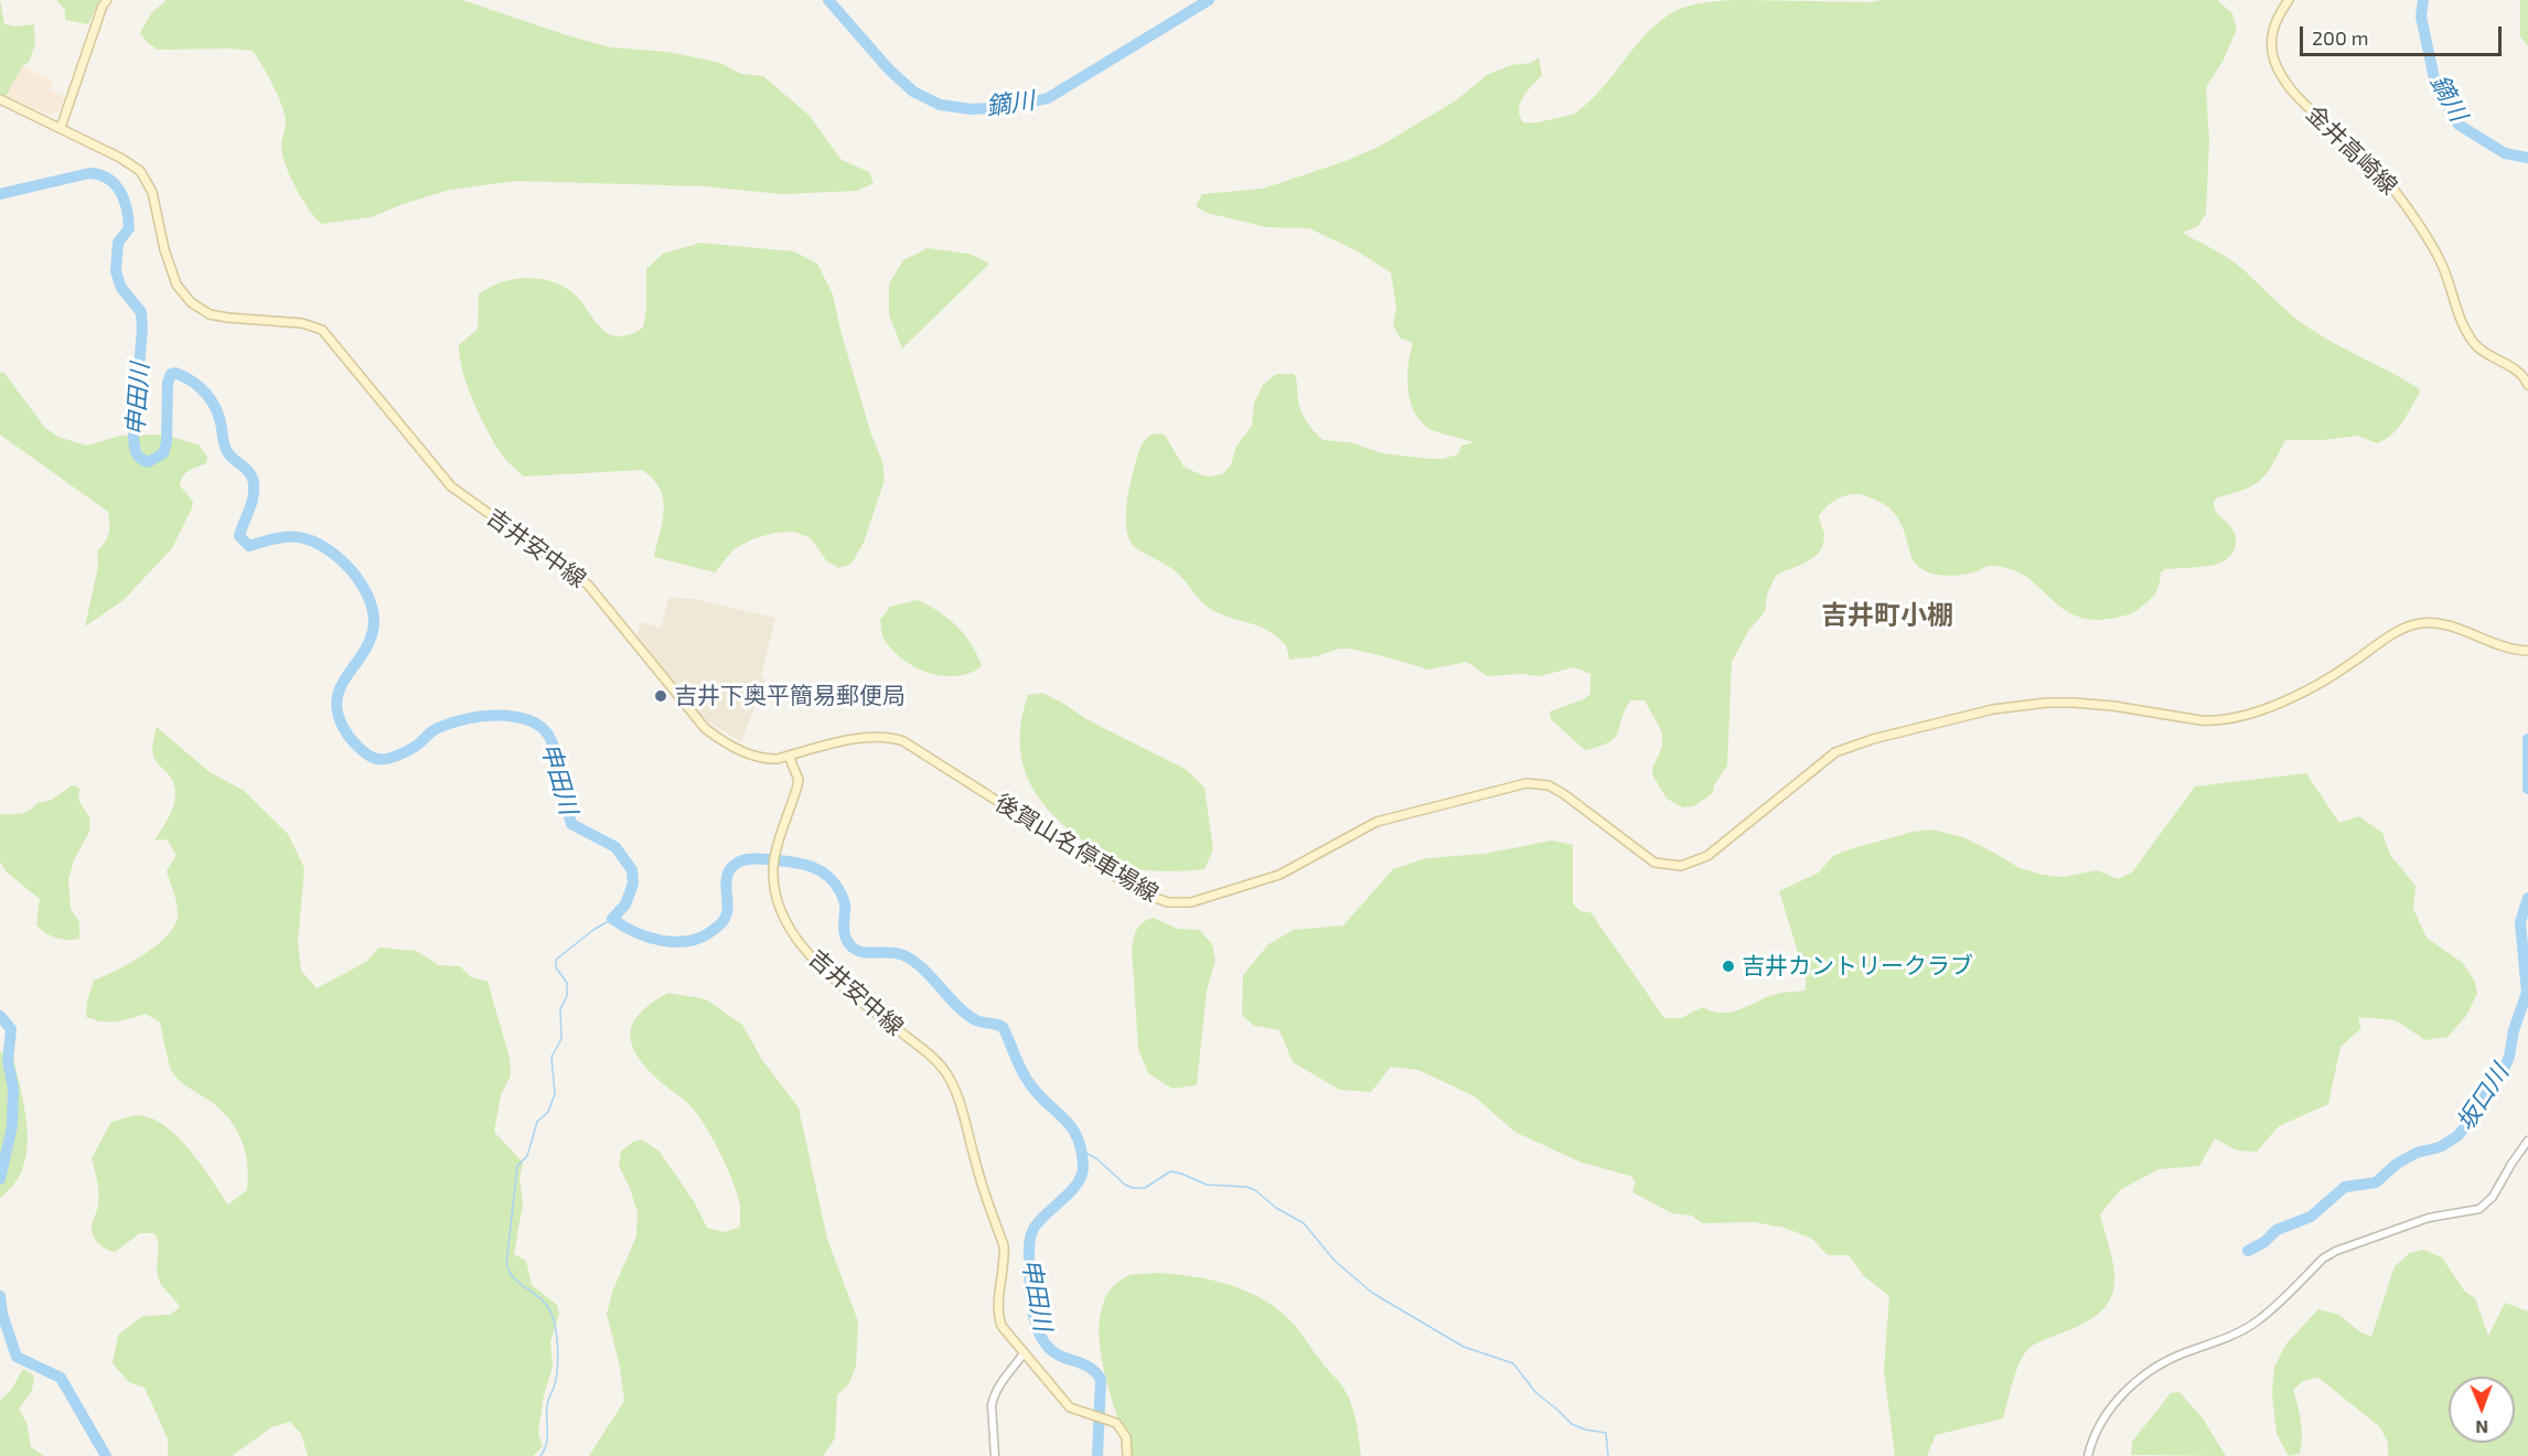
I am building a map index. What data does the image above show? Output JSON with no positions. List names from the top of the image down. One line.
{"streets":{"main road":["金井高崎線","吉井安中線","後賀山名停車場線"]},"crossings":[["吉井安中線","後賀山名停車場線"]],"districts":["吉井町小棚"],"water":["鏑川","申田川","坂口川"],"places":["吉井下奥平簡易郵便局","吉井カントリークラブ"],"scale_bar":"200 m","north":"bottom"}
